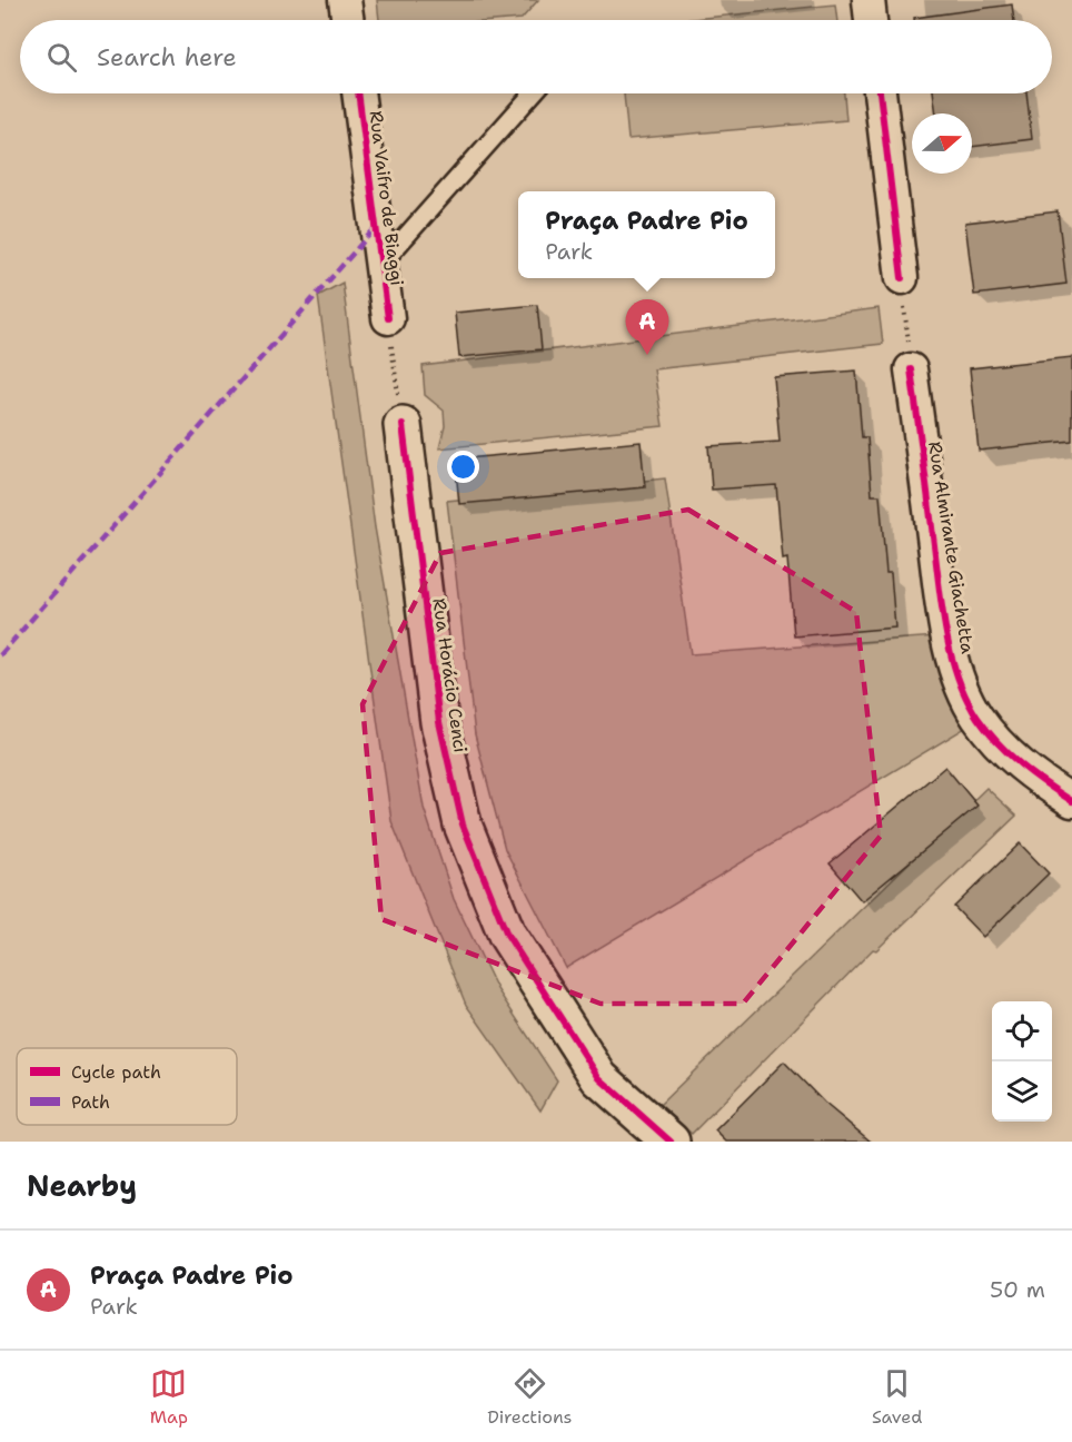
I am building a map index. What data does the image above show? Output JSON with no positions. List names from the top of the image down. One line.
{"streets":{"street":["Rua Vaifro de Biaggi","Rua Almirante Giachetta","Rua Horácio Cenci"]},"legend":["Cycle path","Path"],"north":"right","page":{"search":"Search here","popup":["Praça Padre Pio","Park"],"pins":"A","heading":"Nearby","list":[{"mark":"A","name":"Praça Padre Pio","note":"Park","value":"50 m"}],"nav":["Map","Directions","Saved"]}}
